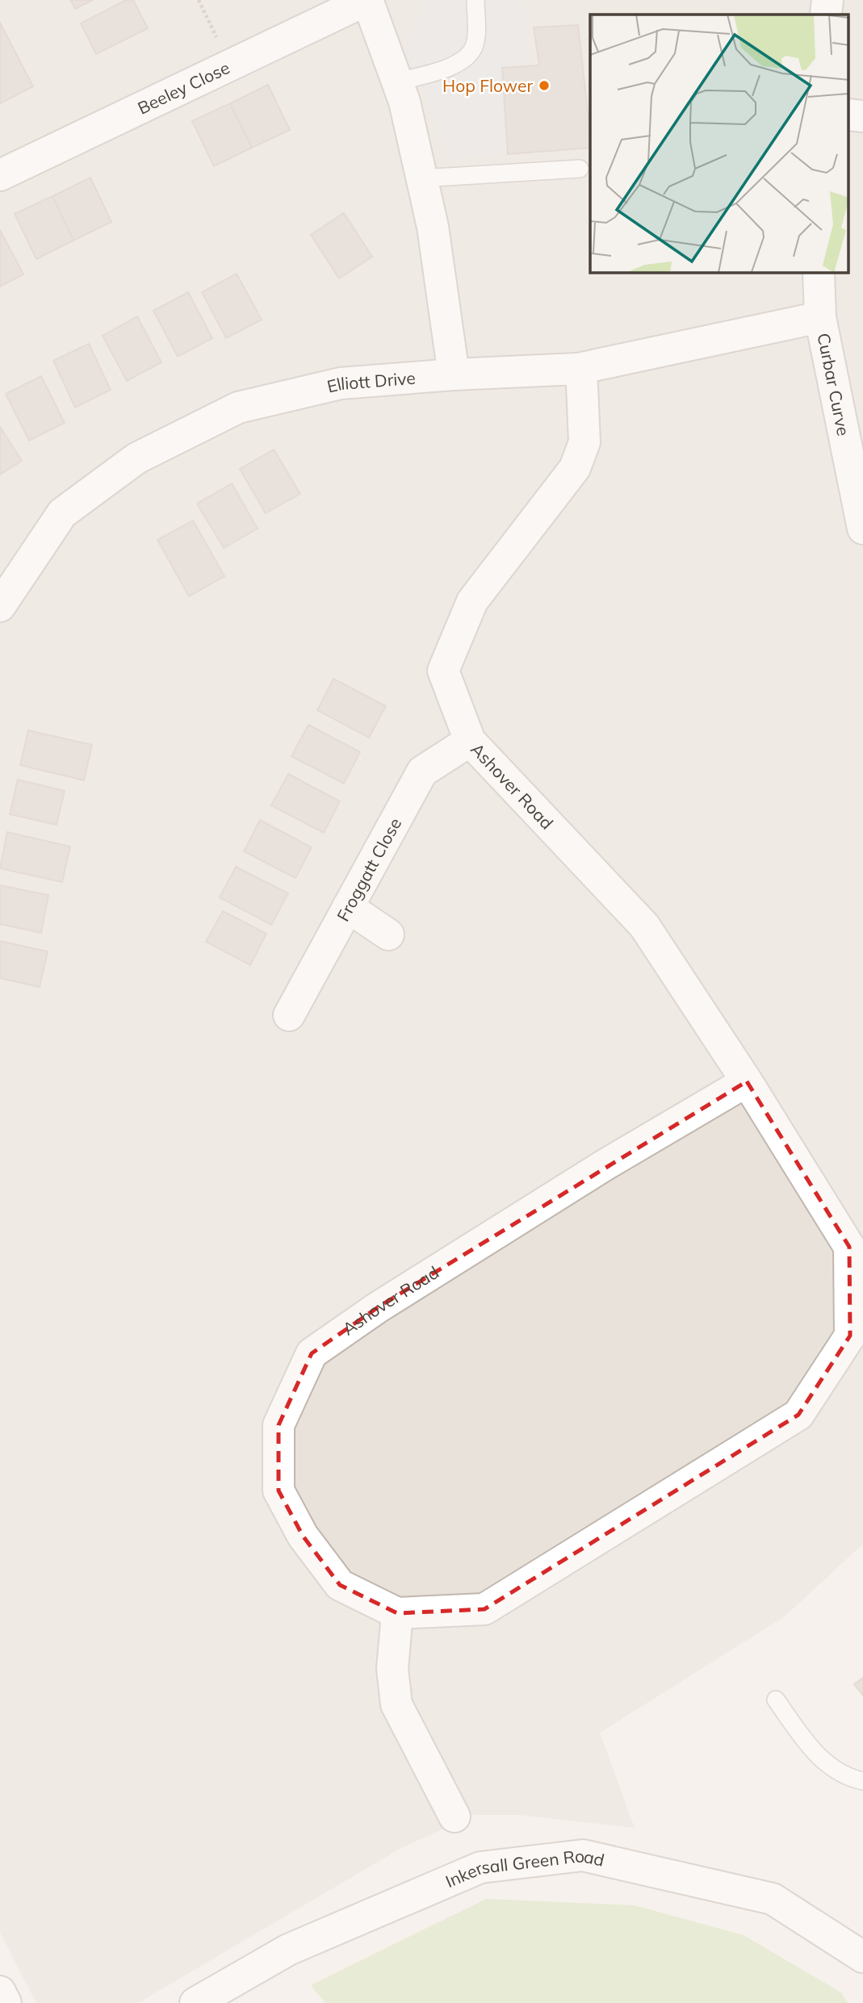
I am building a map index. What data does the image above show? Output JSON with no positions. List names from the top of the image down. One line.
{"streets":{"street":["Beeley Close","Elliott Drive","Curbar Curve","Ashover Road","Froggatt Close","Inkersall Green Road"]},"crossings":[["Beeley Close","Elliott Drive"],["Elliott Drive","Curbar Curve"],["Elliott Drive","Ashover Road"],["Ashover Road","Froggatt Close"]],"places":["Hop Flower"]}
